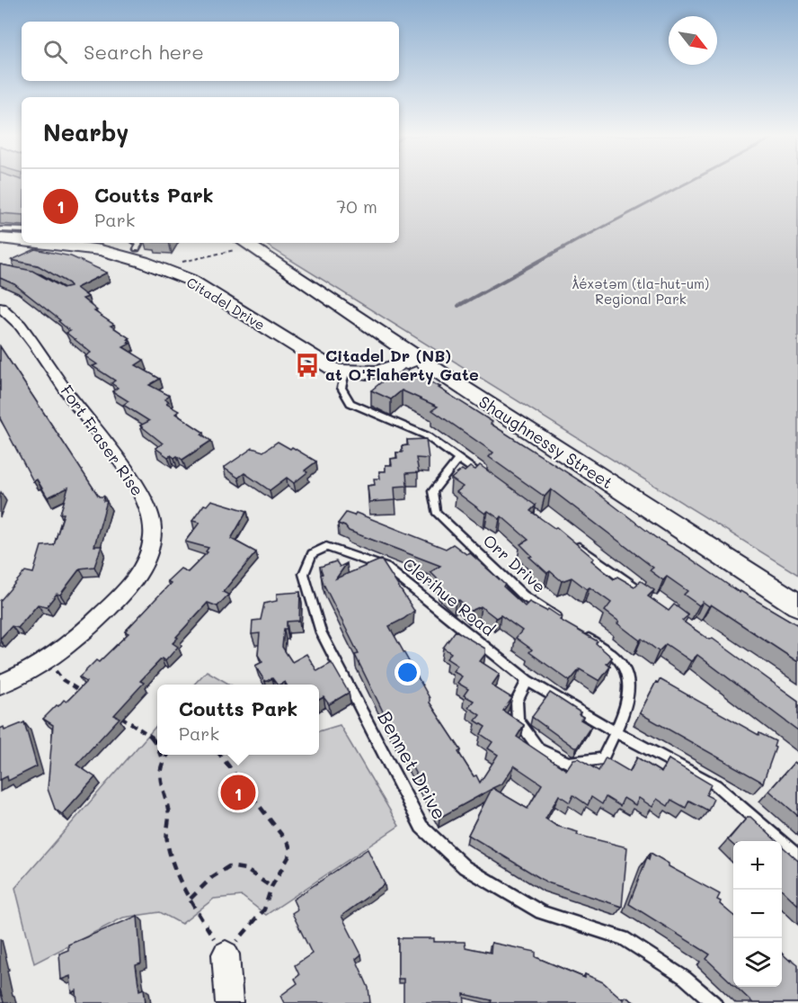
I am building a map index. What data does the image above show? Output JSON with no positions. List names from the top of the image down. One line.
{"streets":{"main road":["Citadel Drive","Shaughnessy Street"],"street":["Fort Fraser Rise"],"lane":["Orr Drive","Clerihue Road","Bennet Drive"]},"crossings":[["Citadel Drive","Shaughnessy Street"],["Clerihue Road","Bennet Drive"]],"parks":["ƛ̓éxətəm (tla-hut-um) Regional Park"],"places":{"bus stop":["Citadel Dr (NB) at O'Flaherty Gate"]},"north":"bottom right","page":{"search":"Search here","heading":"Nearby","list":[{"mark":"1","name":"Coutts Park","note":"Park","value":"70 m"}],"popup":["Coutts Park","Park"],"pins":"1","map_buttons":["+","−"]}}
